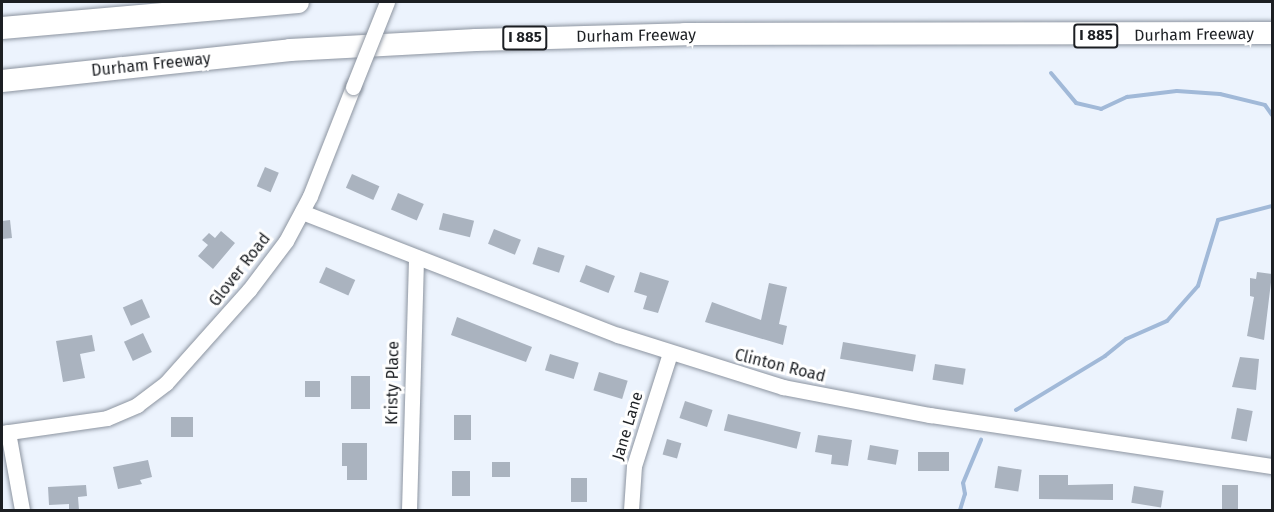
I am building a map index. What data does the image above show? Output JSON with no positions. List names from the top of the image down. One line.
{"streets":{"highway":["Durham Freeway","I 885"],"street":["Glover Road","Clinton Road","Kristy Place","Jane Lane"]},"crossings":[["Glover Road","Clinton Road"],["Clinton Road","Kristy Place"],["Clinton Road","Jane Lane"]]}
